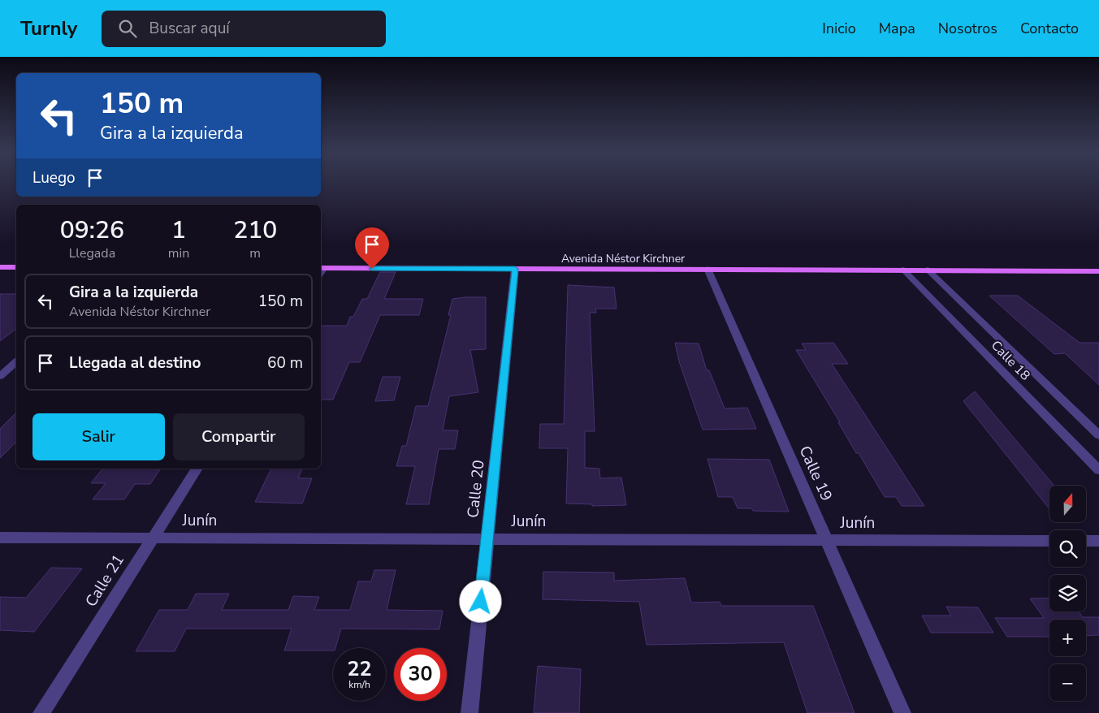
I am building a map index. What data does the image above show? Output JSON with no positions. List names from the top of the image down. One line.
{"streets":{"main road":["Avenida Néstor Kirchner"],"street":["Calle 18","Calle 19","Calle 20","Junín","Calle 21"]},"crossings":[["Avenida Néstor Kirchner","Calle 18"],["Avenida Néstor Kirchner","Calle 19"],["Avenida Néstor Kirchner","Calle 20"],["Calle 19","Junín"],["Calle 20","Junín"],["Junín","Calle 21"]],"north":"top","page":{"header":"Turnly","search":"Buscar aquí","nav":["Inicio","Mapa","Nosotros","Contacto"],"turn":["150 m","Gira a la izquierda"],"then":"Luego","eta":["09:26","Llegada","1","min","210","m"],"list":[{"name":"Gira a la izquierda","note":"Avenida Néstor Kirchner","value":"150 m"},{"name":"Llegada al destino","value":"60 m"}],"buttons":["Salir","Compartir"],"map_buttons":["+","−"],"speed":"22 km/h","limit":"30"}}
